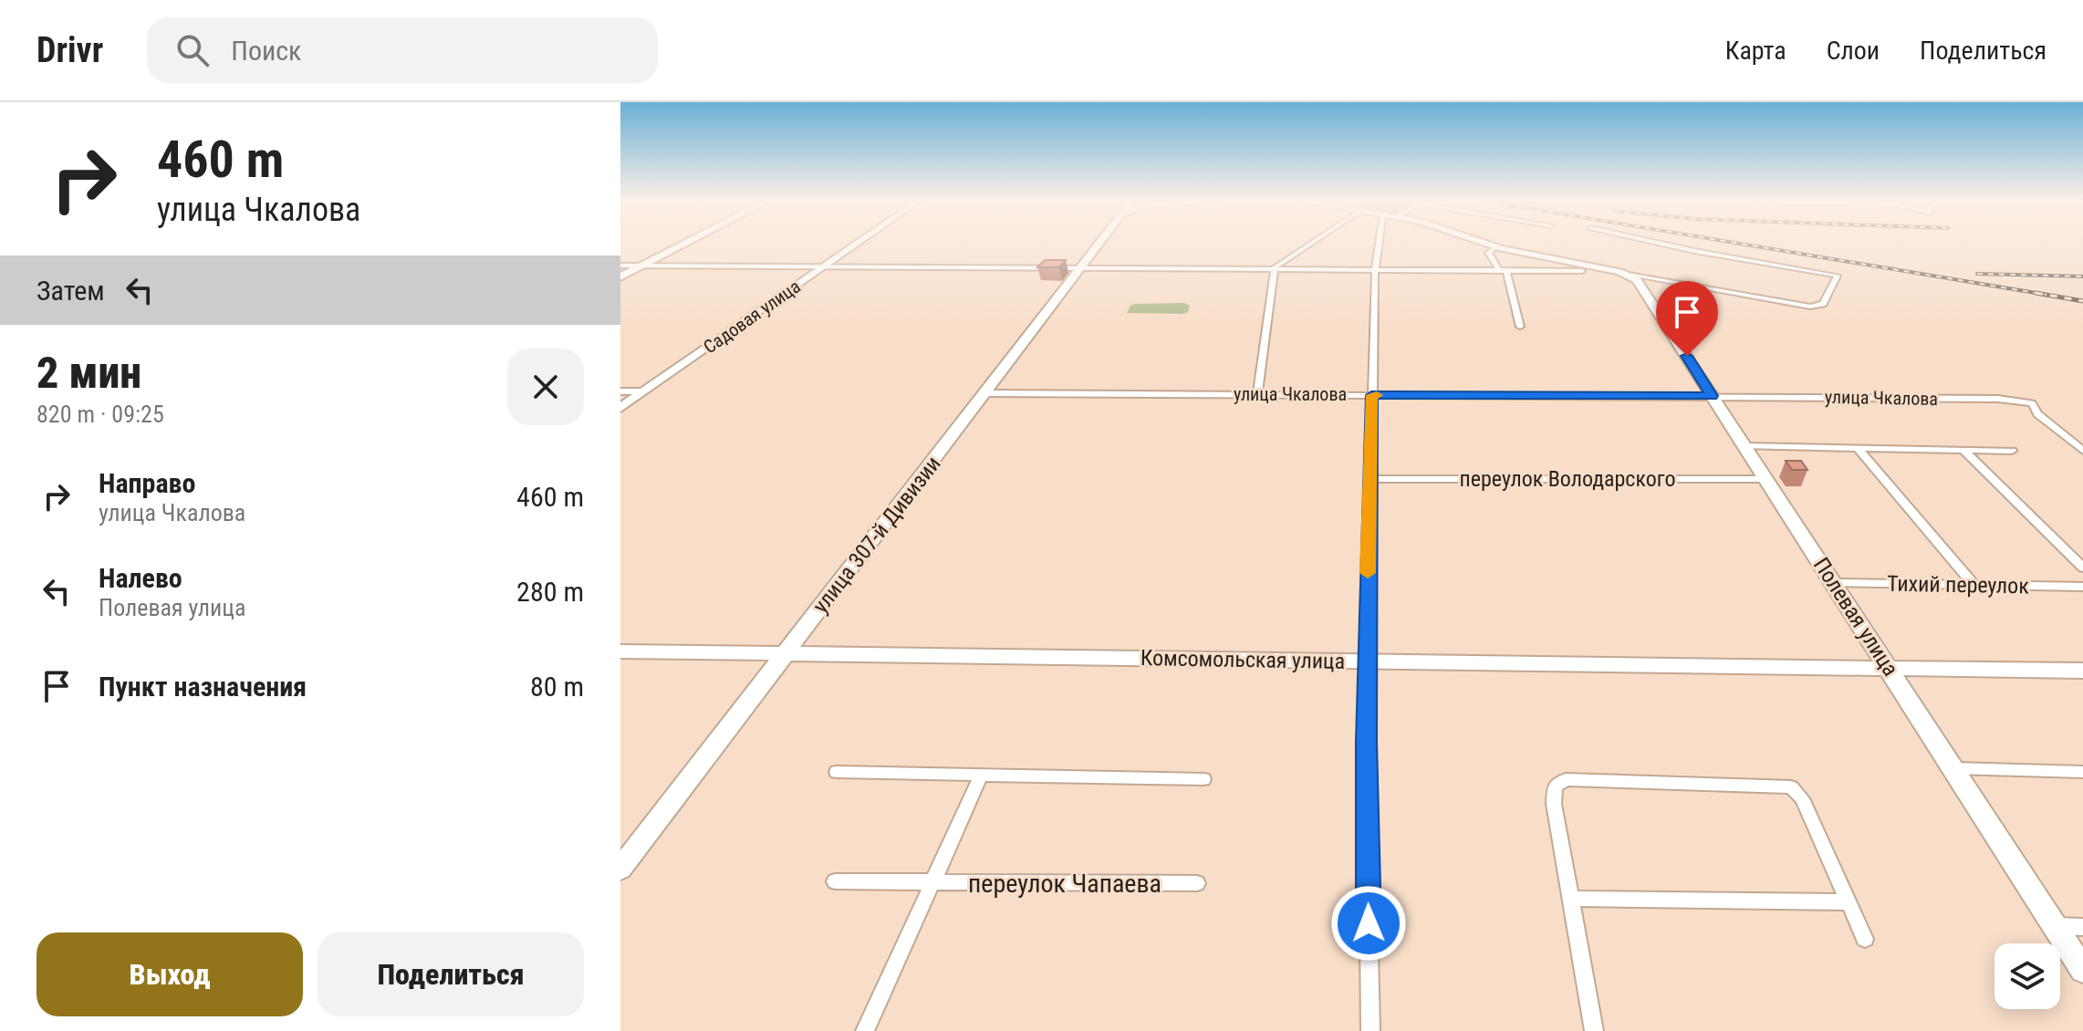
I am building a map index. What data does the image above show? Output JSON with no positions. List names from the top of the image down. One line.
{"streets":{"street":["Садовая улица","улица Чкалова","переулок Володарского","улица 307-й Дивизии","Тихий переулок","Полевая улица","Комсомольская улица","переулок Чапаева"]},"crossings":[["улица Чкалова","улица 307-й Дивизии"],["улица Чкалова","Полевая улица"],["переулок Володарского","Полевая улица"],["улица 307-й Дивизии","Комсомольская улица"],["Тихий переулок","Полевая улица"],["Полевая улица","Комсомольская улица"]],"page":{"header":"Drivr","search":"Поиск","nav":["Карта","Слои","Поделиться"],"turn":["460 m","улица Чкалова"],"then":"Затем","heading":["2 мин","820 m · 09:25"],"list":[{"name":"Направо","note":"улица Чкалова","value":"460 m"},{"name":"Налево","note":"Полевая улица","value":"280 m"},{"name":"Пункт назначения","value":"80 m"}],"buttons":["Выход","Поделиться"]}}
